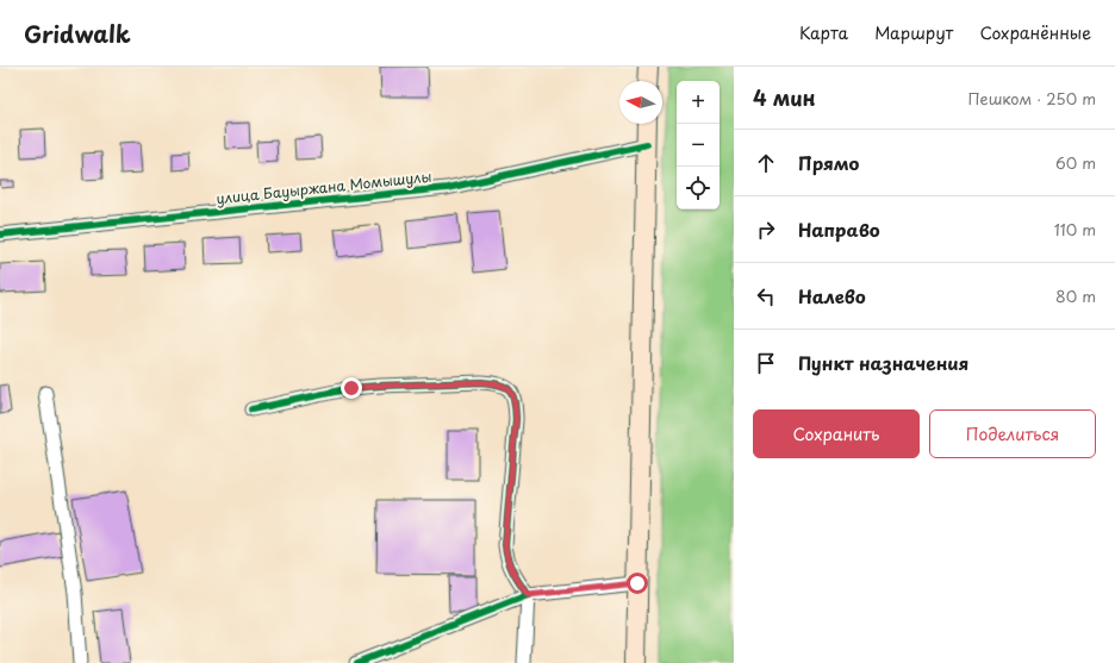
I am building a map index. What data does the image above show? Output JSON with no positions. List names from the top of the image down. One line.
{"streets":{"street":["улица Бауыржана Момышулы"]},"north":"left","page":{"header":"Gridwalk","nav":["Карта","Маршрут","Сохранённые"],"heading":["4 мин","Пешком · 250 m"],"map_buttons":["+","−"],"list":[["Прямо","60 m"],["Направо","110 m"],["Налево","80 m"],"Пункт назначения"],"buttons":["Сохранить","Поделиться"]}}
